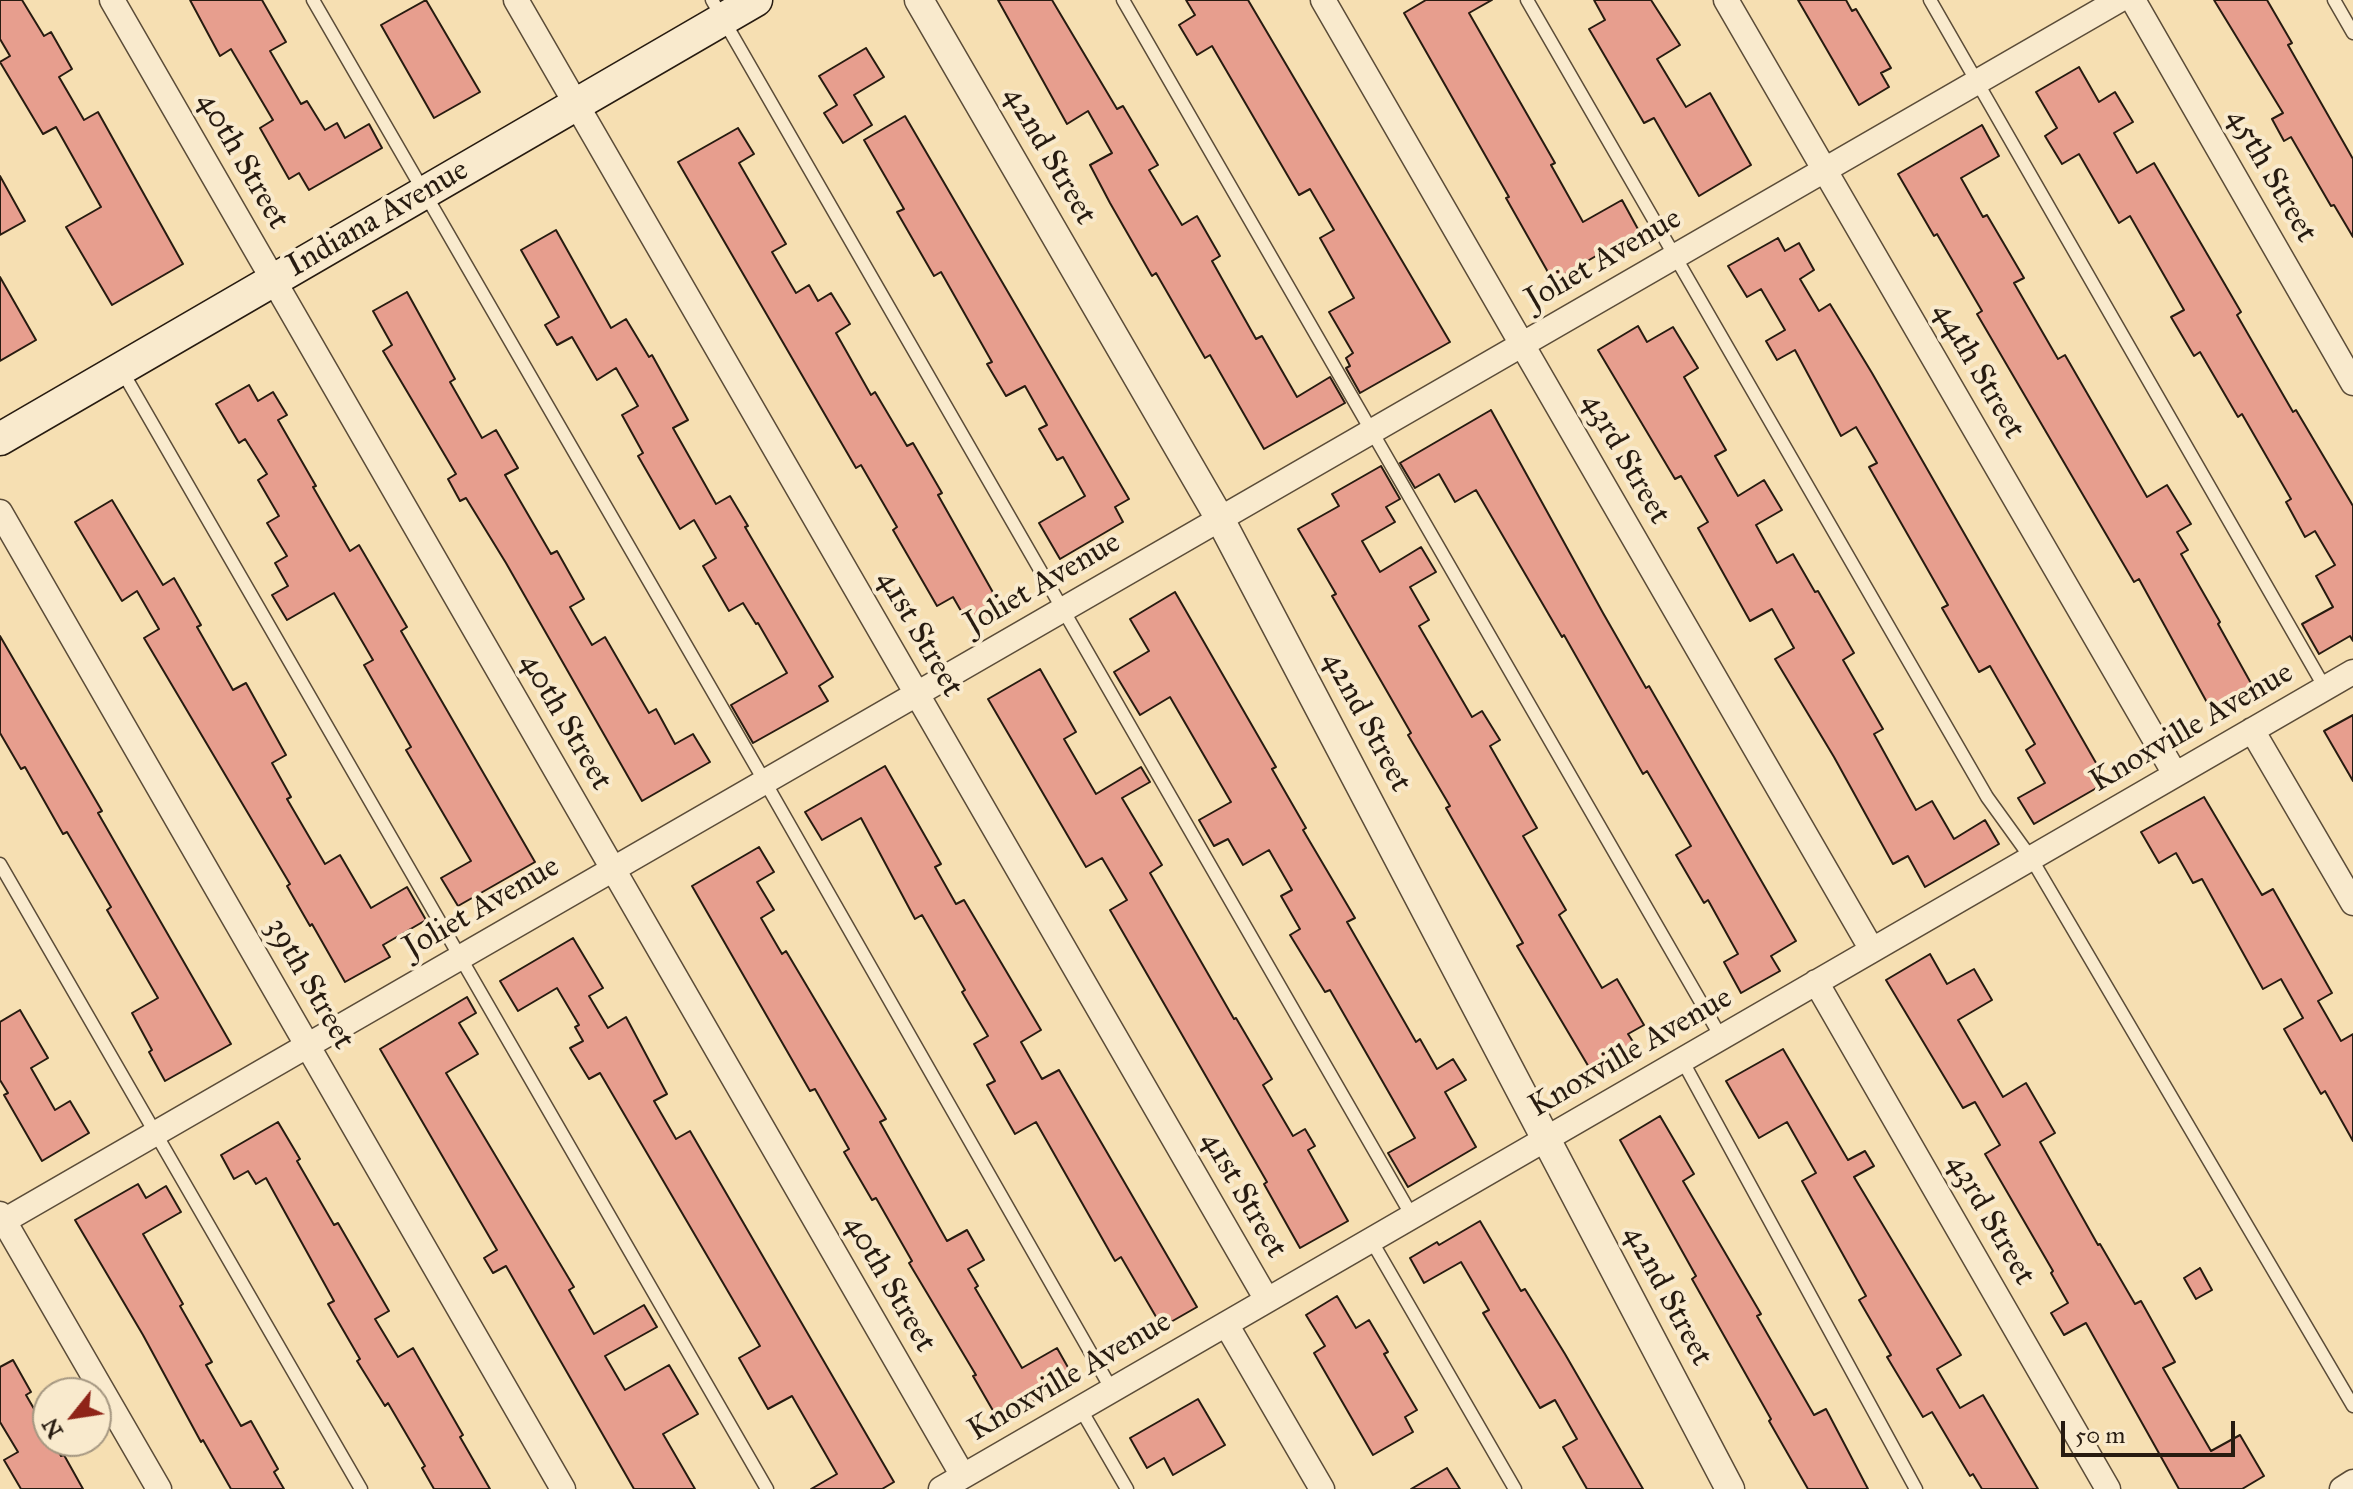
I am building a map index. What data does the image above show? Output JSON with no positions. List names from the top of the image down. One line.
{"streets":{"main road":["Indiana Avenue"],"street":["42nd Street","40th Street","45th Street","Joliet Avenue","44th Street","43rd Street","41st Street","Knoxville Avenue","39th Street"]},"crossings":[["42nd Street","Joliet Avenue"],["42nd Street","Knoxville Avenue"],["40th Street","Indiana Avenue"],["40th Street","Joliet Avenue"],["40th Street","Knoxville Avenue"],["Indiana Avenue","41st Street"],["Joliet Avenue","44th Street"],["Joliet Avenue","43rd Street"],["Joliet Avenue","41st Street"],["Joliet Avenue","39th Street"],["44th Street","Knoxville Avenue"],["43rd Street","Knoxville Avenue"],["41st Street","Knoxville Avenue"]],"scale_bar":"50 m","north":"bottom left"}
